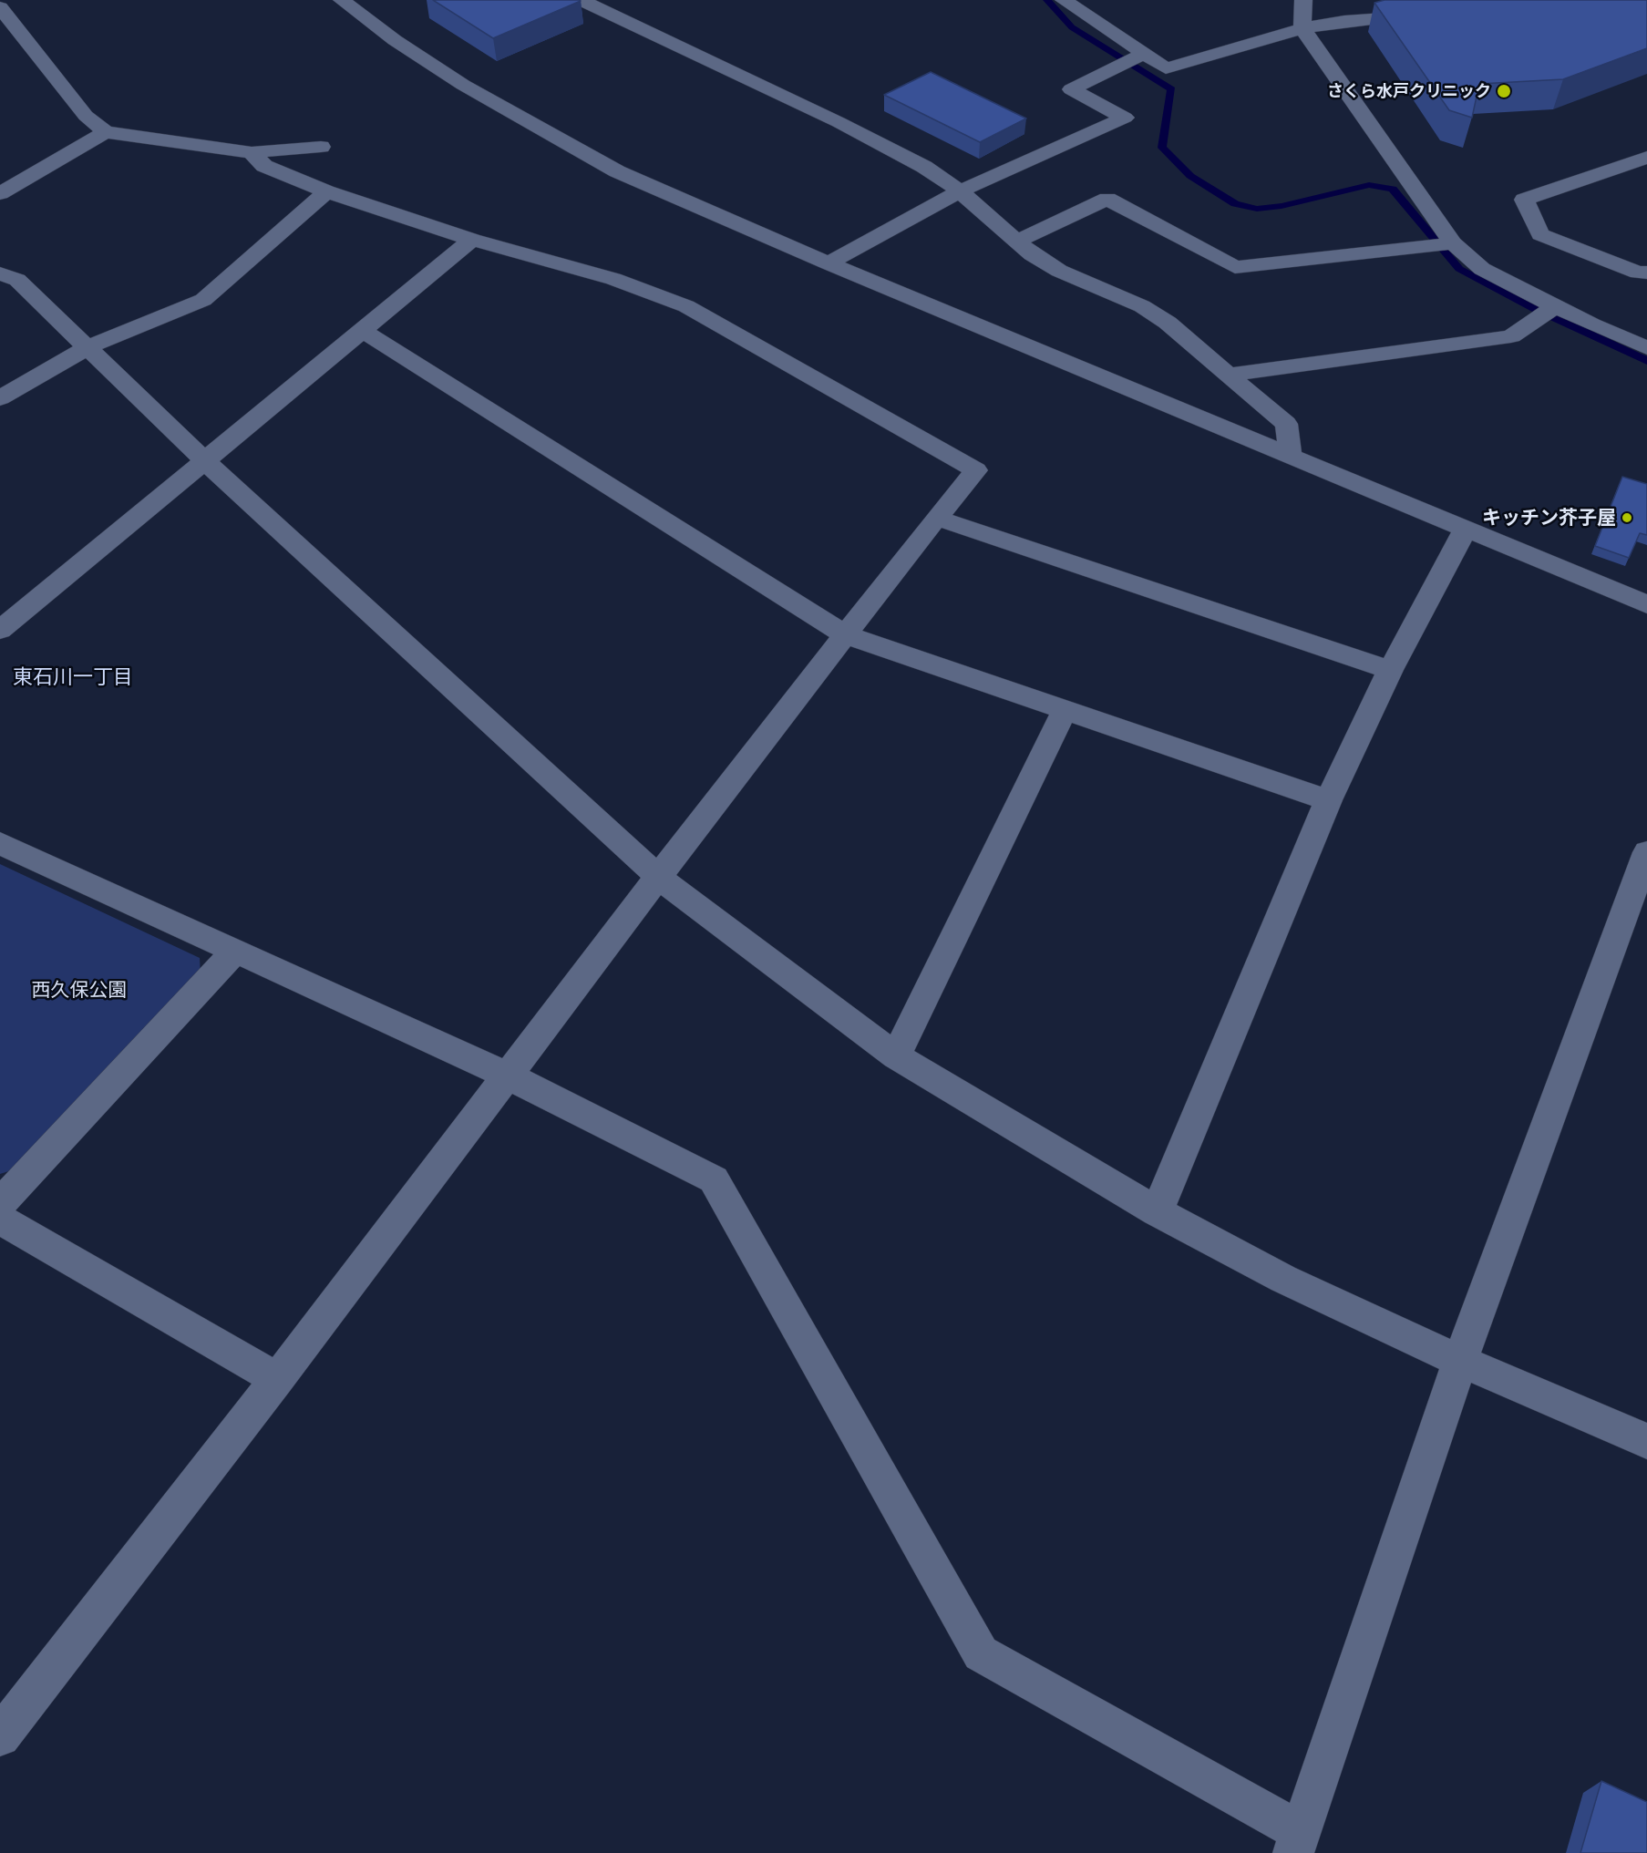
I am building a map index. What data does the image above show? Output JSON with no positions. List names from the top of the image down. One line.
{"districts":["東石川一丁目"],"parks":["西久保公園"],"places":["さくら水戸クリニック","キッチン芥子屋"]}
